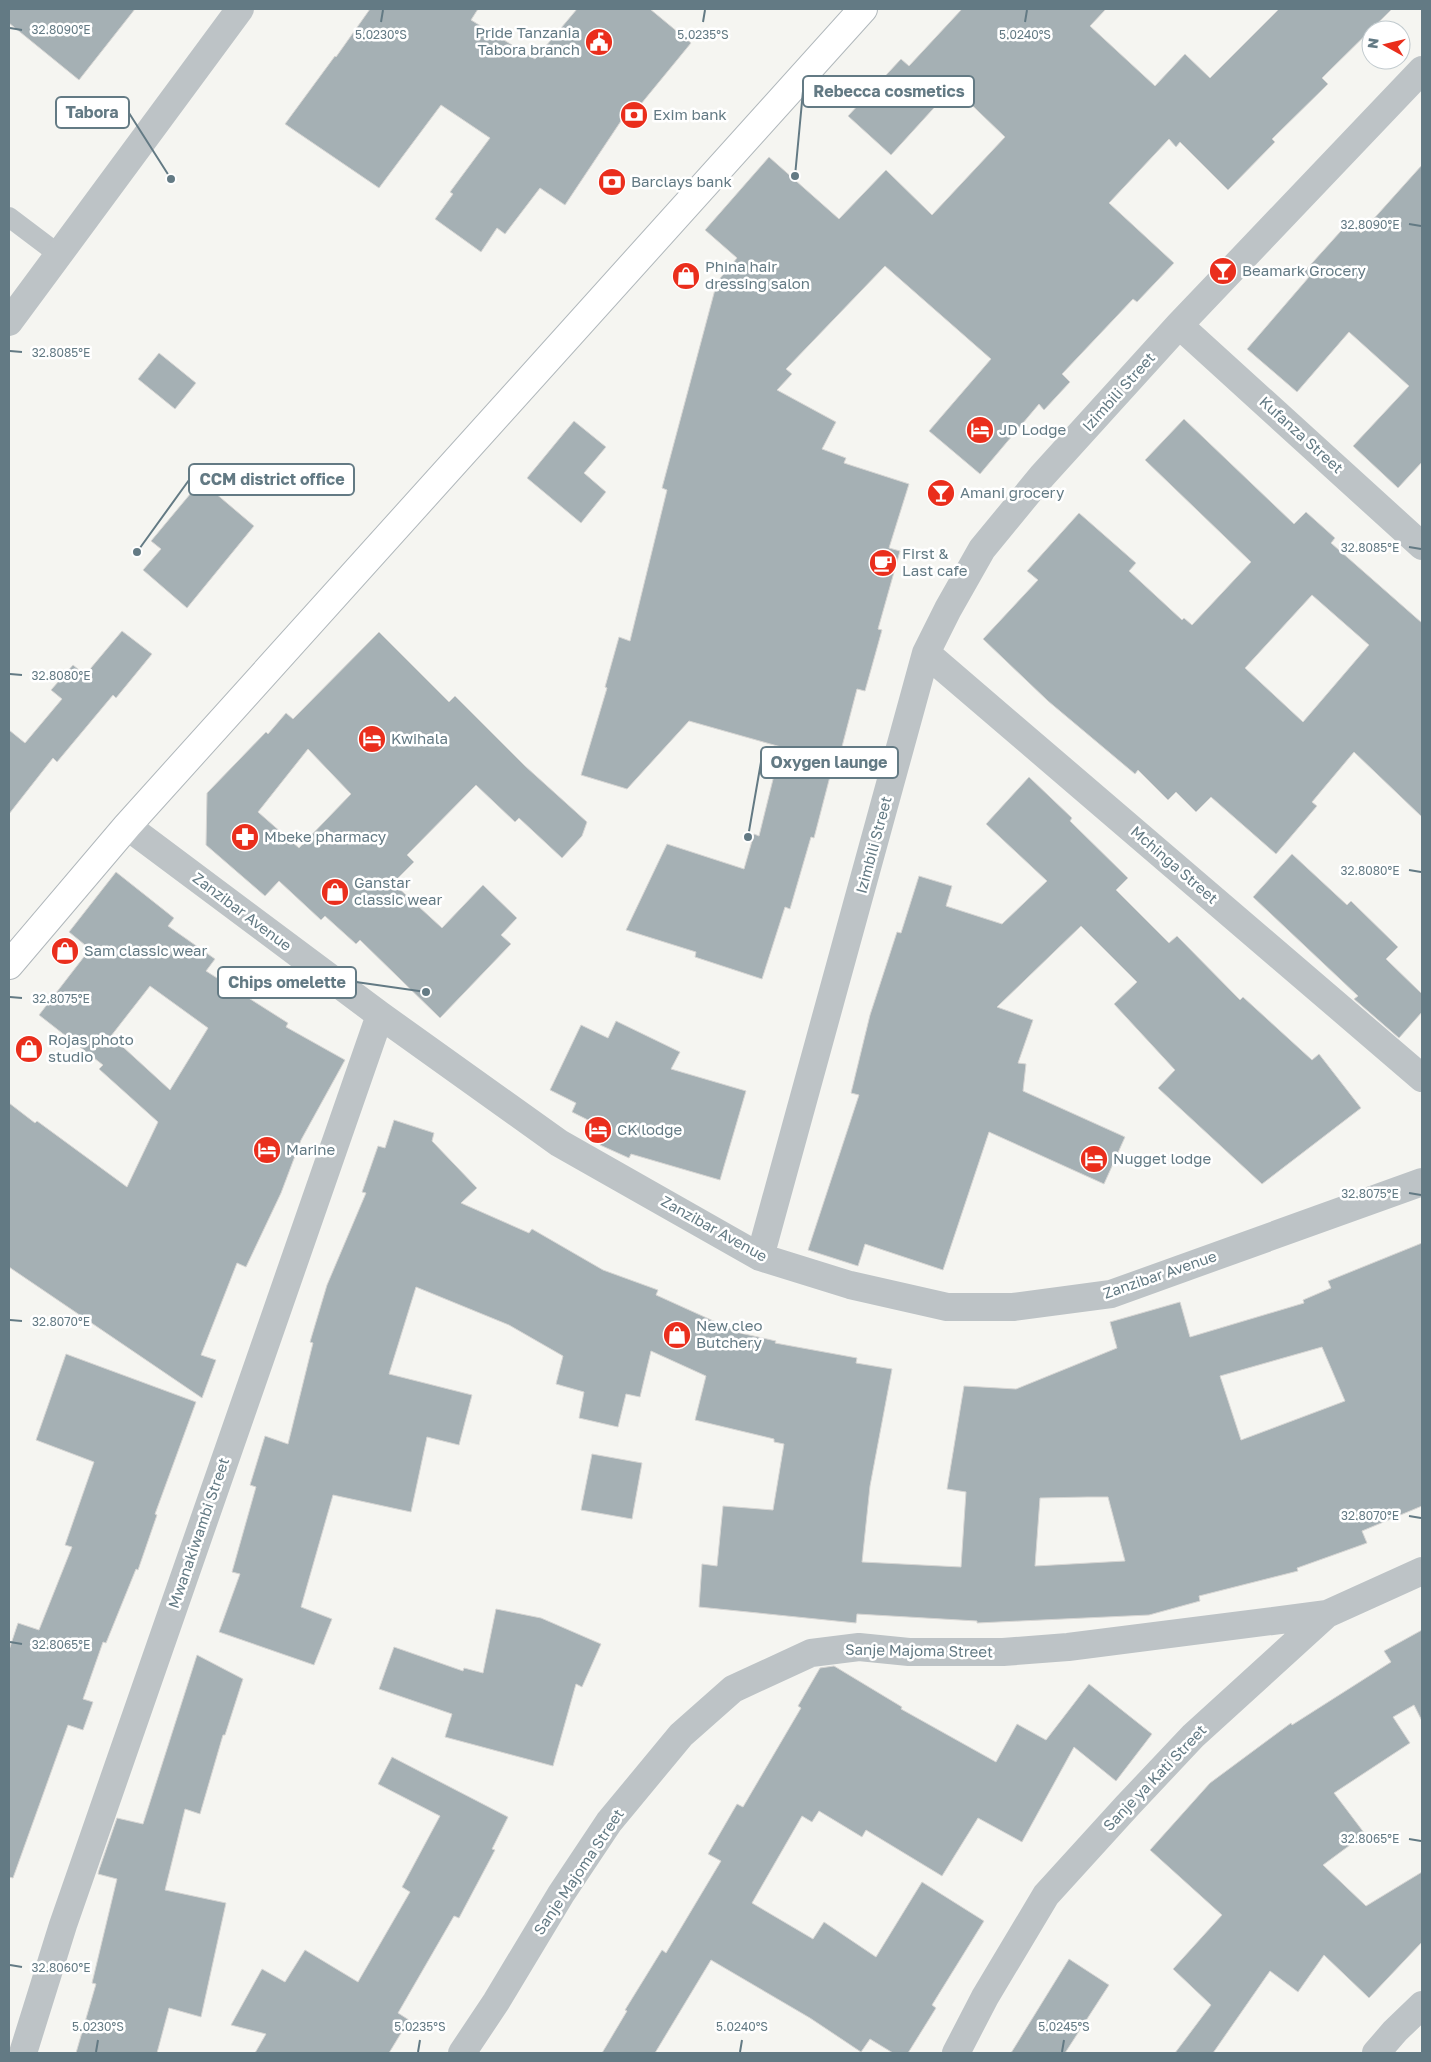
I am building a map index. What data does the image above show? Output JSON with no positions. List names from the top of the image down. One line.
{"streets":{"street":["Izimbili Street","Kufanza Street","Mchinga Street","Zanzibar Avenue","Mwanakiwambi Street","Sanje Majoma Street","Sanje ya Kati Street"]},"crossings":[["Izimbili Street","Kufanza Street"],["Izimbili Street","Mchinga Street"],["Izimbili Street","Zanzibar Avenue"],["Zanzibar Avenue","Mwanakiwambi Street"],["Sanje Majoma Street","Sanje ya Kati Street"]],"places":{"public building":["Pride Tanzania Tabora branch"],"bank":["Exim bank","Barclays bank"],"other":["Rebecca cosmetics","Tabora","CCM district office","Oxygen launge","Chips omelette"],"bar":["Beamark Grocery","Amani grocery"],"shop":["Phina hair dressing salon","Ganstar classic wear","Sam classic wear","Rojas photo studio","New cleo Butchery"],"hotel":["JD Lodge","Kwihala","CK lodge","Marine","Nugget lodge"],"cafe":["First & Last cafe"],"pharmacy":["Mbeke pharmacy"]},"north":"left","coordinates":["32.8090°E","5.0230°S","5.0235°S","5.0240°S","32.8085°E","32.8080°E","32.8075°E","32.8070°E","32.8065°E","32.8060°E","5.0245°S"]}
